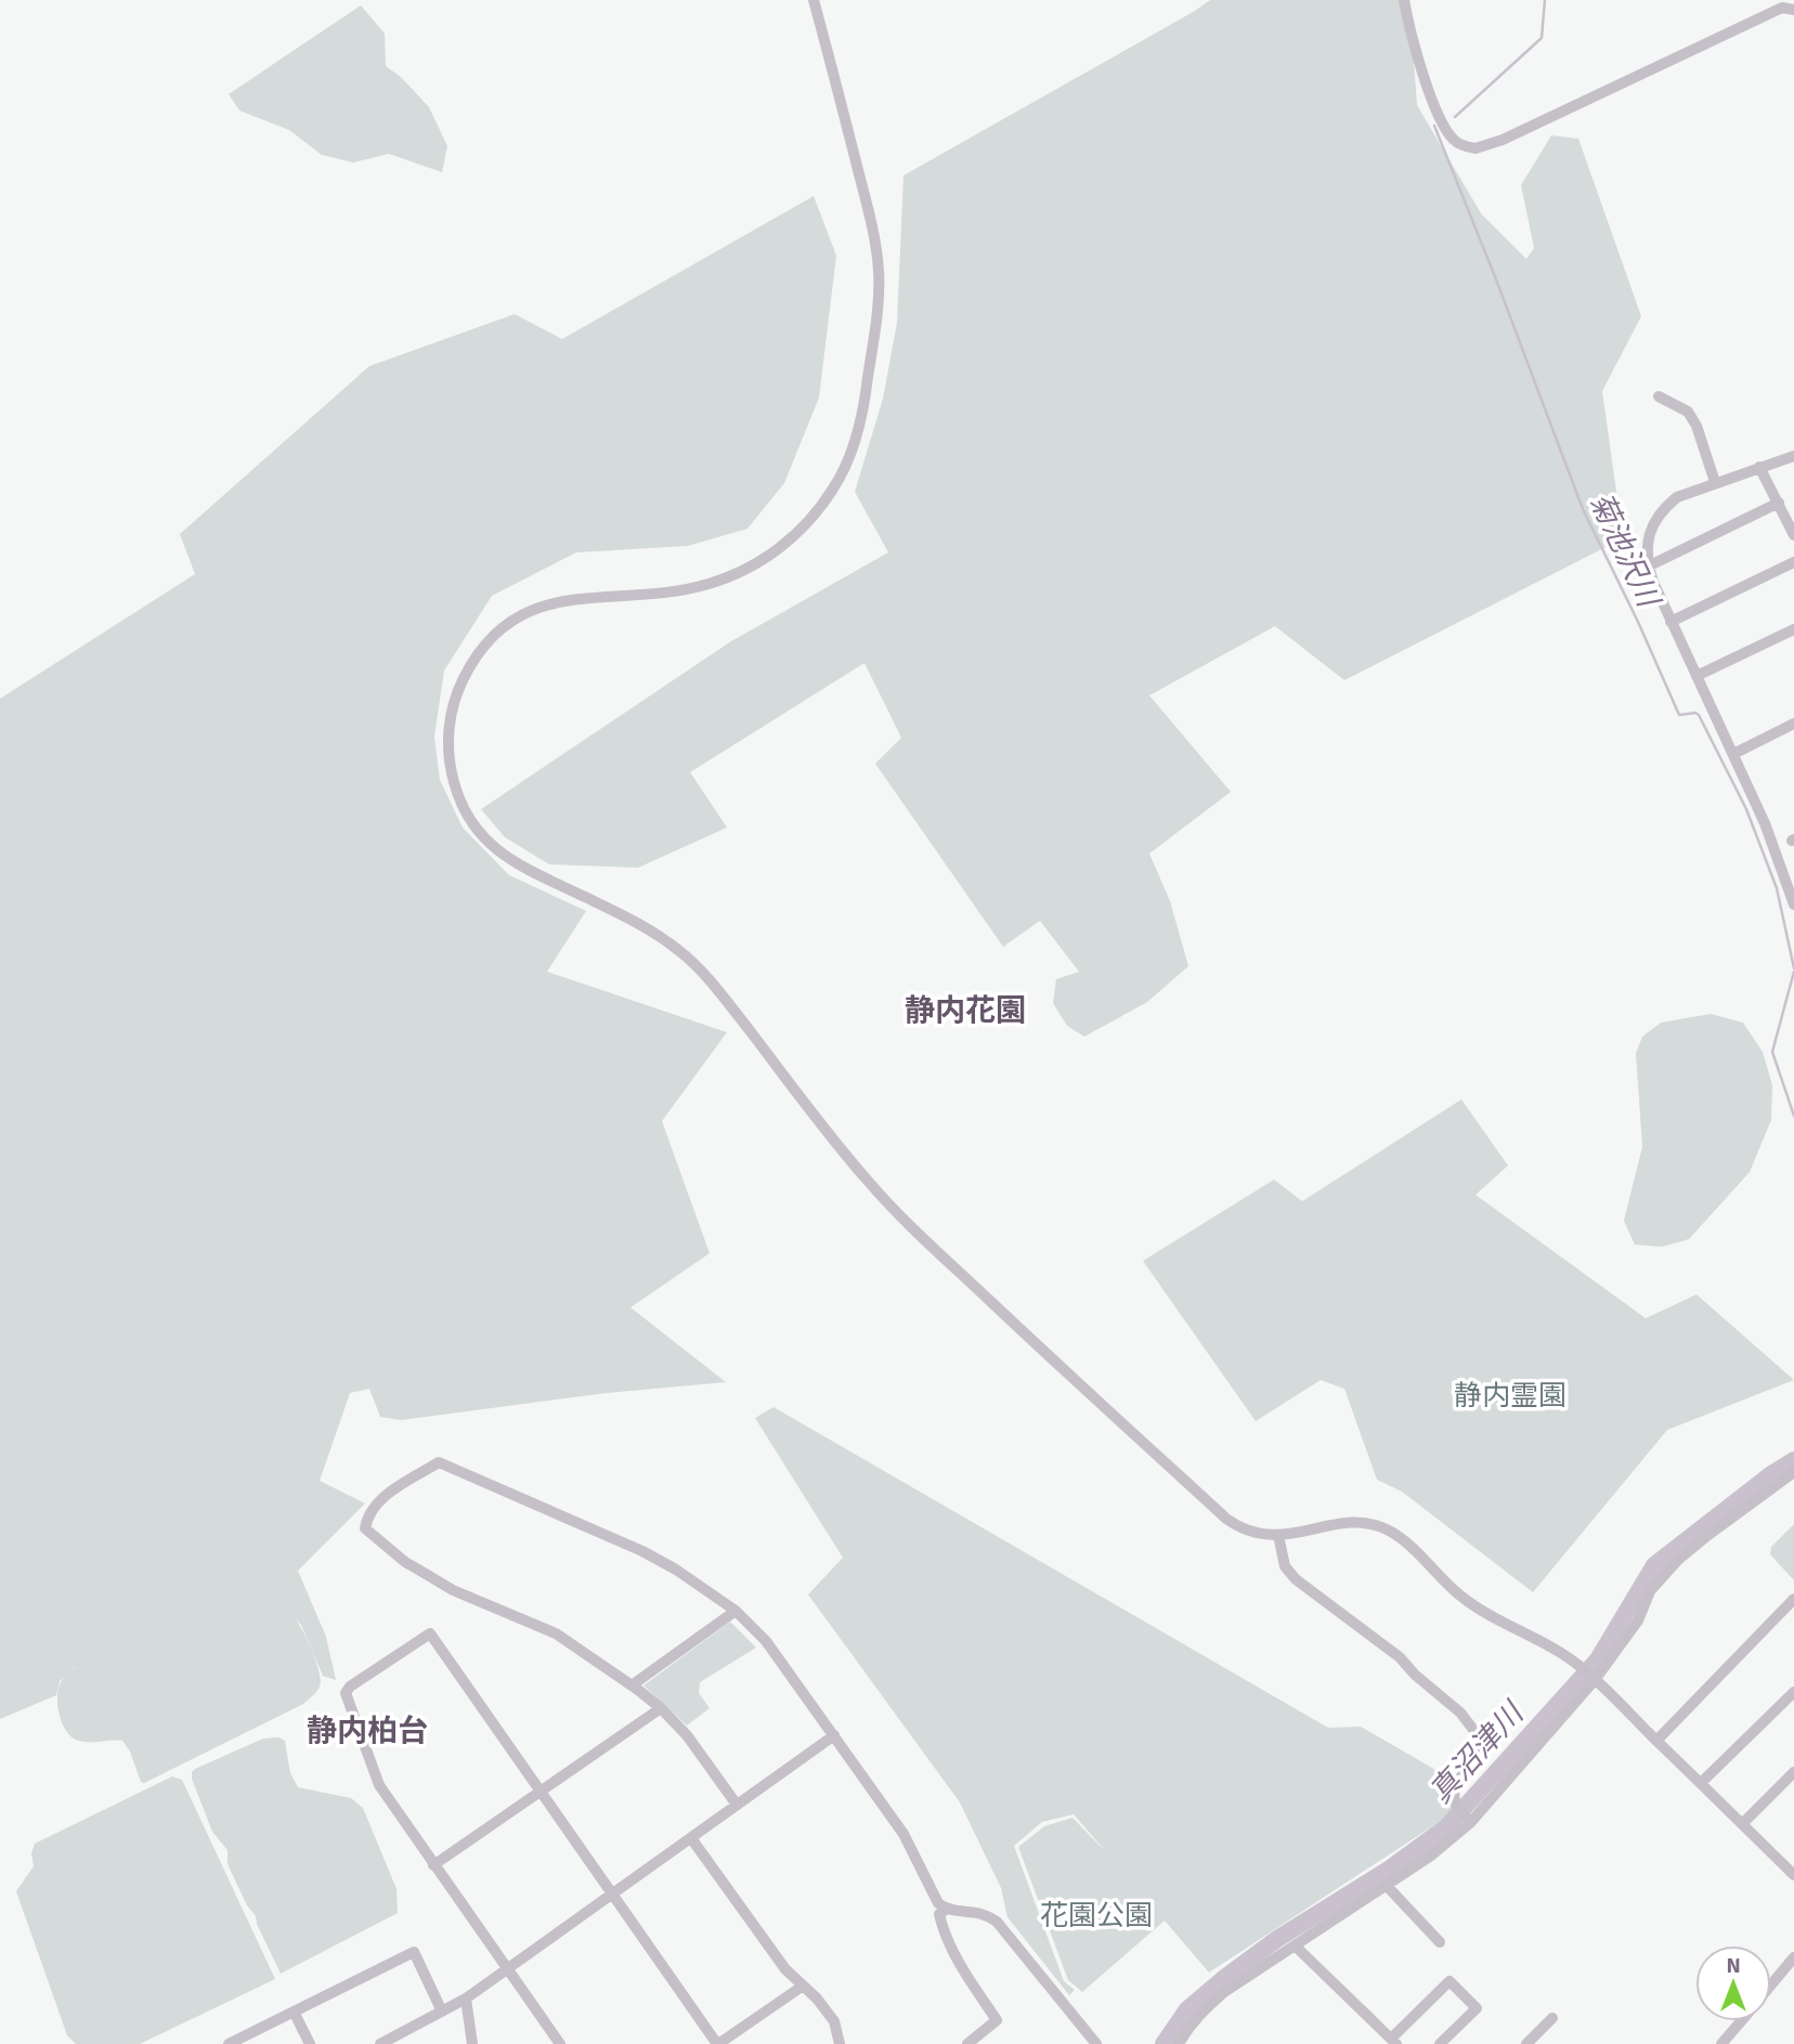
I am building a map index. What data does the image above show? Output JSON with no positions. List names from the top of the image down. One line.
{"districts":["静内花園","静内柏台"],"water":["菊池沢川","真沼津川"],"parks":["静内霊園","花園公園"],"north":"top"}
